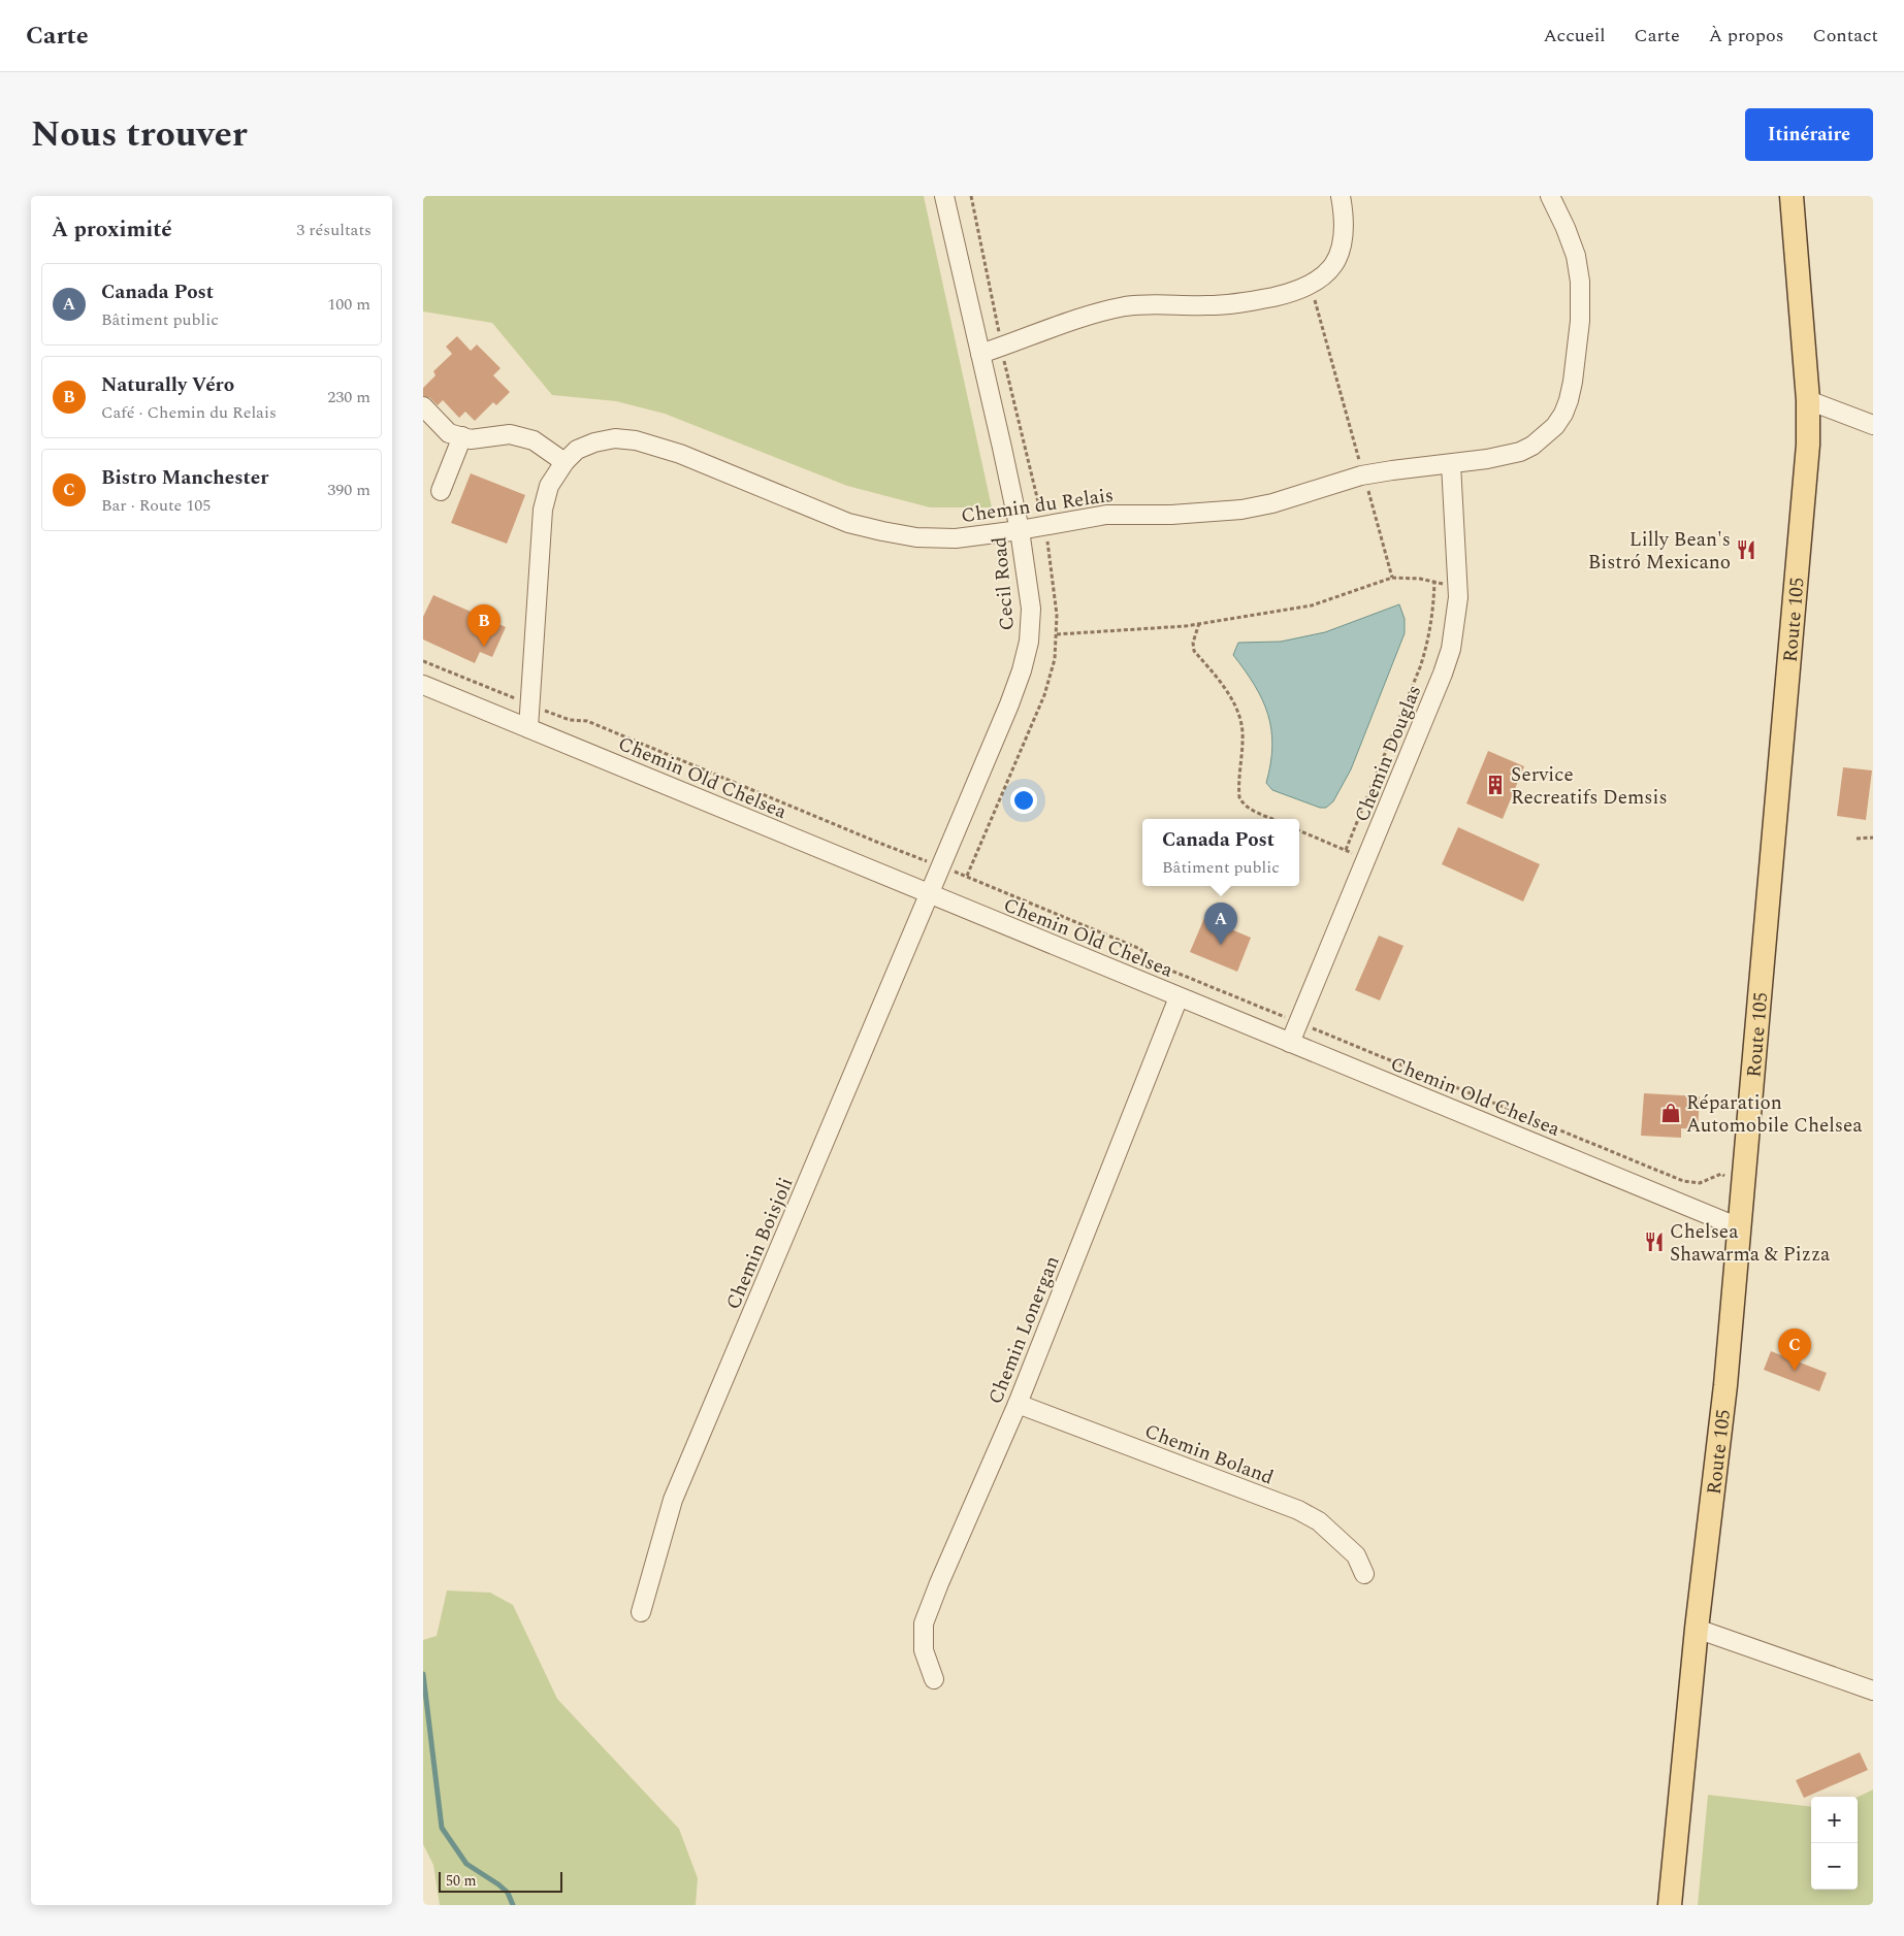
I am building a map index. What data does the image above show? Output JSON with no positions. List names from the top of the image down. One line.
{"streets":{"main road":["Route 105"],"street":["Chemin du Relais","Cecil Road","Chemin Douglas","Chemin Old Chelsea","Chemin Boisjoli","Chemin Lonergan","Chemin Boland"]},"crossings":[["Chemin du Relais","Cecil Road"],["Chemin du Relais","Chemin Douglas"],["Chemin du Relais","Chemin Old Chelsea"],["Cecil Road","Chemin Old Chelsea"],["Cecil Road","Chemin Boisjoli"],["Route 105","Chemin Old Chelsea"],["Chemin Douglas","Chemin Old Chelsea"],["Chemin Old Chelsea","Chemin Boisjoli"],["Chemin Old Chelsea","Chemin Lonergan"],["Chemin Lonergan","Chemin Boland"]],"places":{"restaurant":["Lilly Bean's Bistró Mexicano","Chelsea Shawarma & Pizza"],"building":["Service Recreatifs Demsis"],"shop":["Réparation Automobile Chelsea"]},"scale_bar":"50 m","page":{"header":"Carte","nav":["Accueil","Carte","À propos","Contact"],"title":"Nous trouver","buttons":"Itinéraire","heading":["À proximité","3 résultats"],"list":[{"mark":"A","name":"Canada Post","note":"Bâtiment public","value":"100 m"},{"mark":"B","name":"Naturally Véro","note":"Café · Chemin du Relais","value":"230 m"},{"mark":"C","name":"Bistro Manchester","note":"Bar · Route 105","value":"390 m"}],"pins":["B","A","C"],"popup":["Canada Post","Bâtiment public"],"map_buttons":["+","−"],"scale":"50 m"}}
